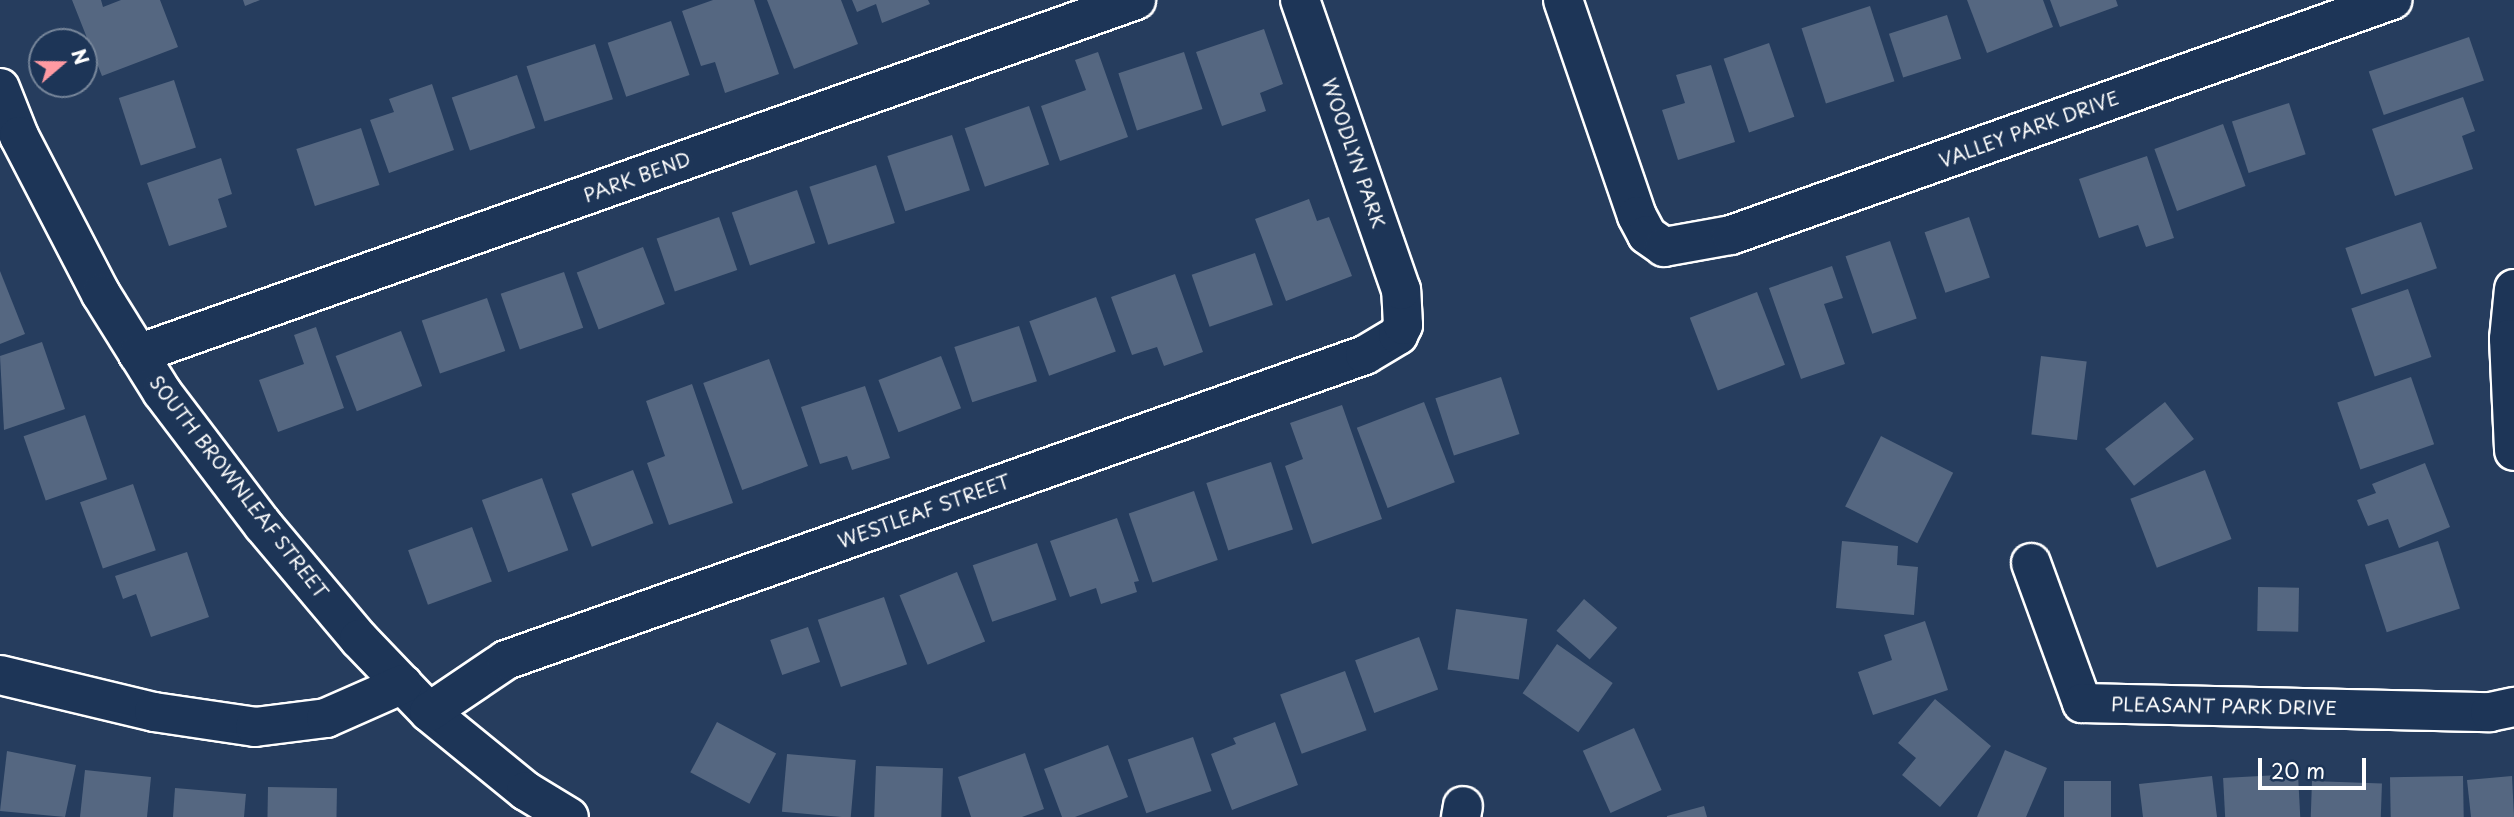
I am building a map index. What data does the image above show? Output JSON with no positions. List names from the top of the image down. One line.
{"streets":{"street":["VALLEY PARK DRIVE","WOODLYN PARK","PARK BEND","SOUTH BROWNLEAF STREET","WESTLEAF STREET","PLEASANT PARK DRIVE"]},"crossings":[["WOODLYN PARK","WESTLEAF STREET"],["PARK BEND","SOUTH BROWNLEAF STREET"],["SOUTH BROWNLEAF STREET","WESTLEAF STREET"]],"scale_bar":"20 m","north":"right"}
